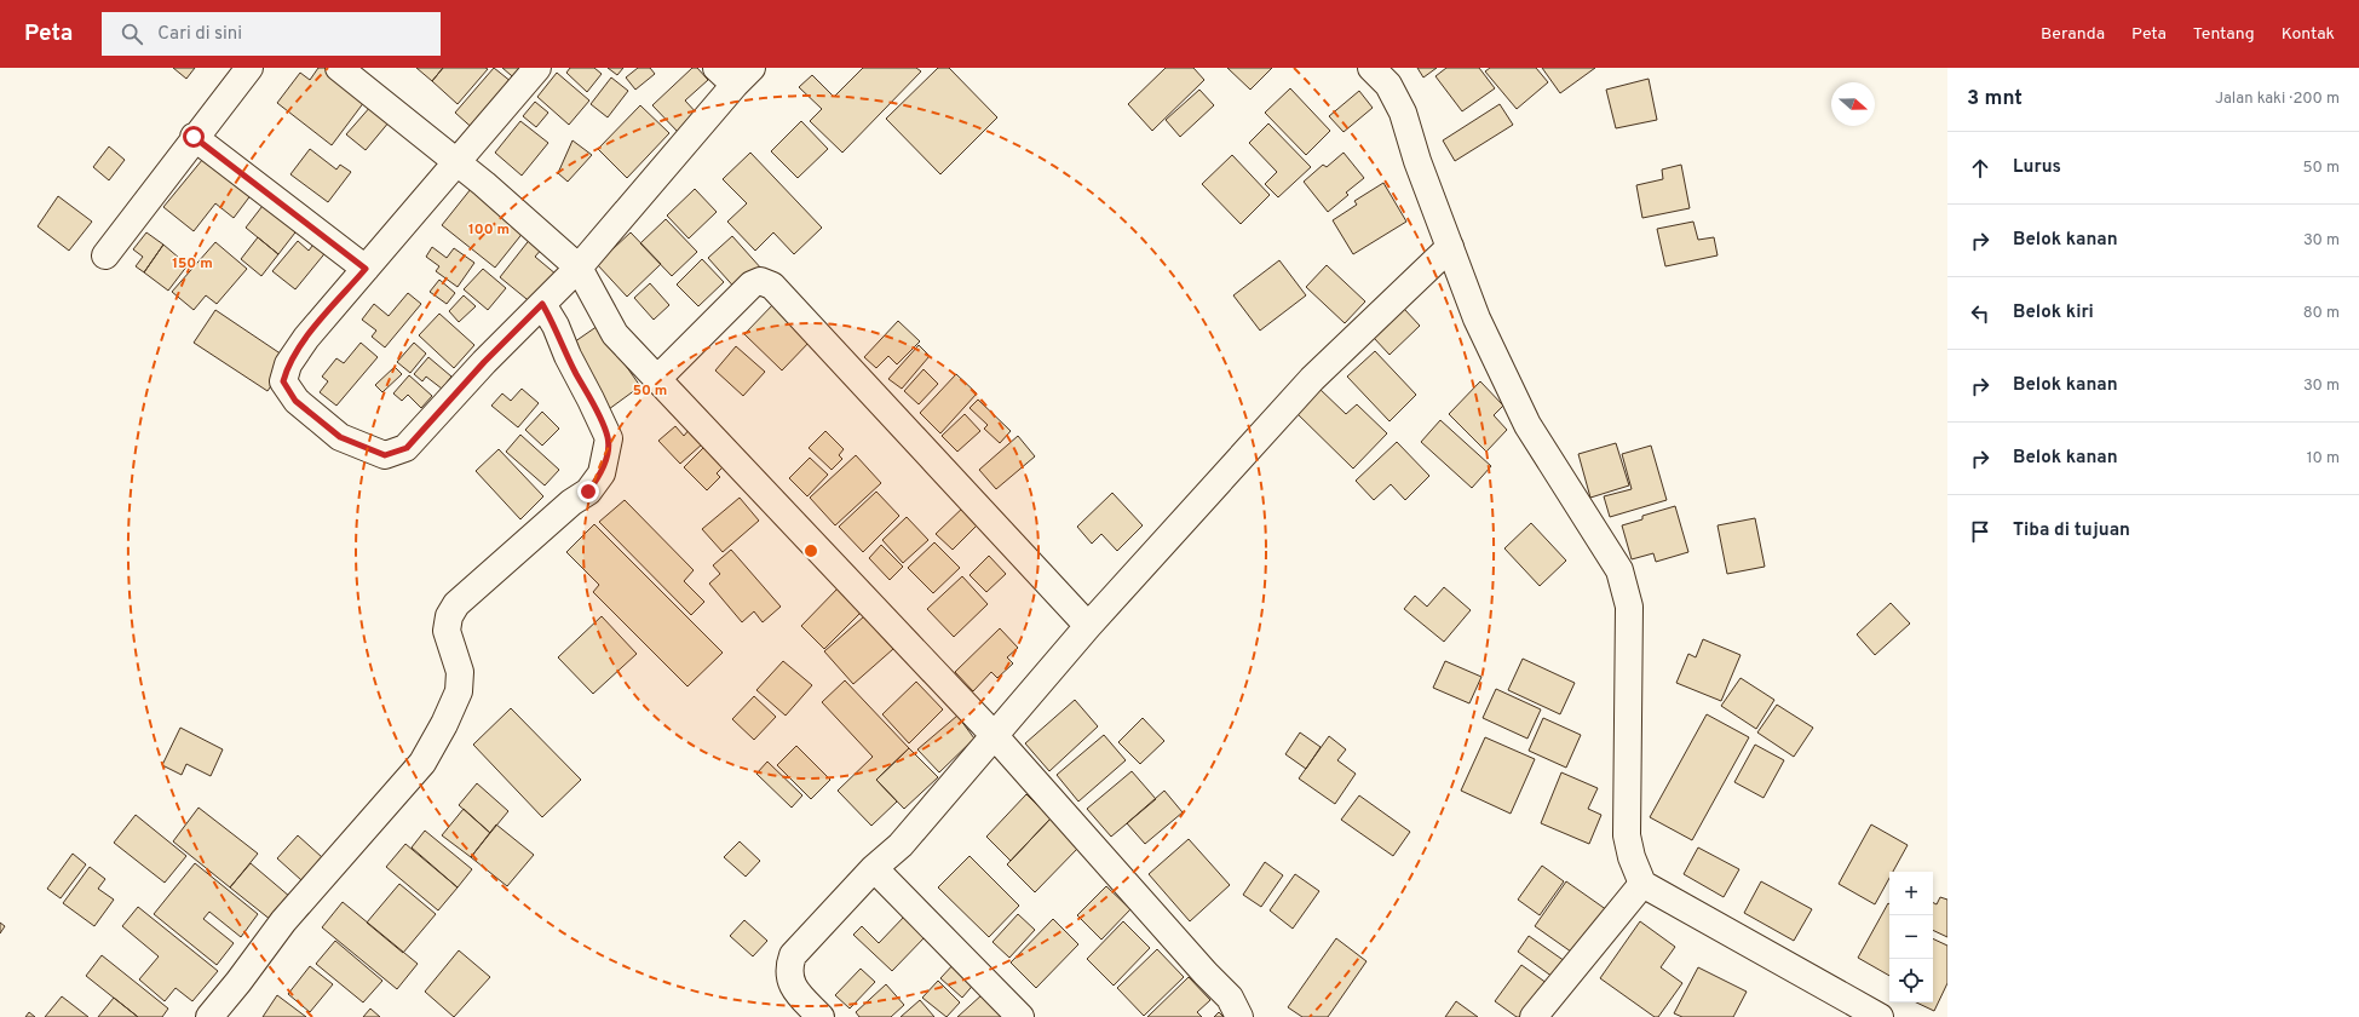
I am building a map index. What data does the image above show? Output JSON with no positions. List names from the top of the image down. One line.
{"north":"right","page":{"header":"Peta","search":"Cari di sini","nav":["Beranda","Peta","Tentang","Kontak"],"heading":["3 mnt","Jalan kaki · 200 m"],"list":[["Lurus","50 m"],["Belok kanan","30 m"],["Belok kiri","80 m"],["Belok kanan","30 m"],["Belok kanan","10 m"],"Tiba di tujuan"],"map_buttons":["+","−"]},"rings":["100 m","150 m","50 m"]}
